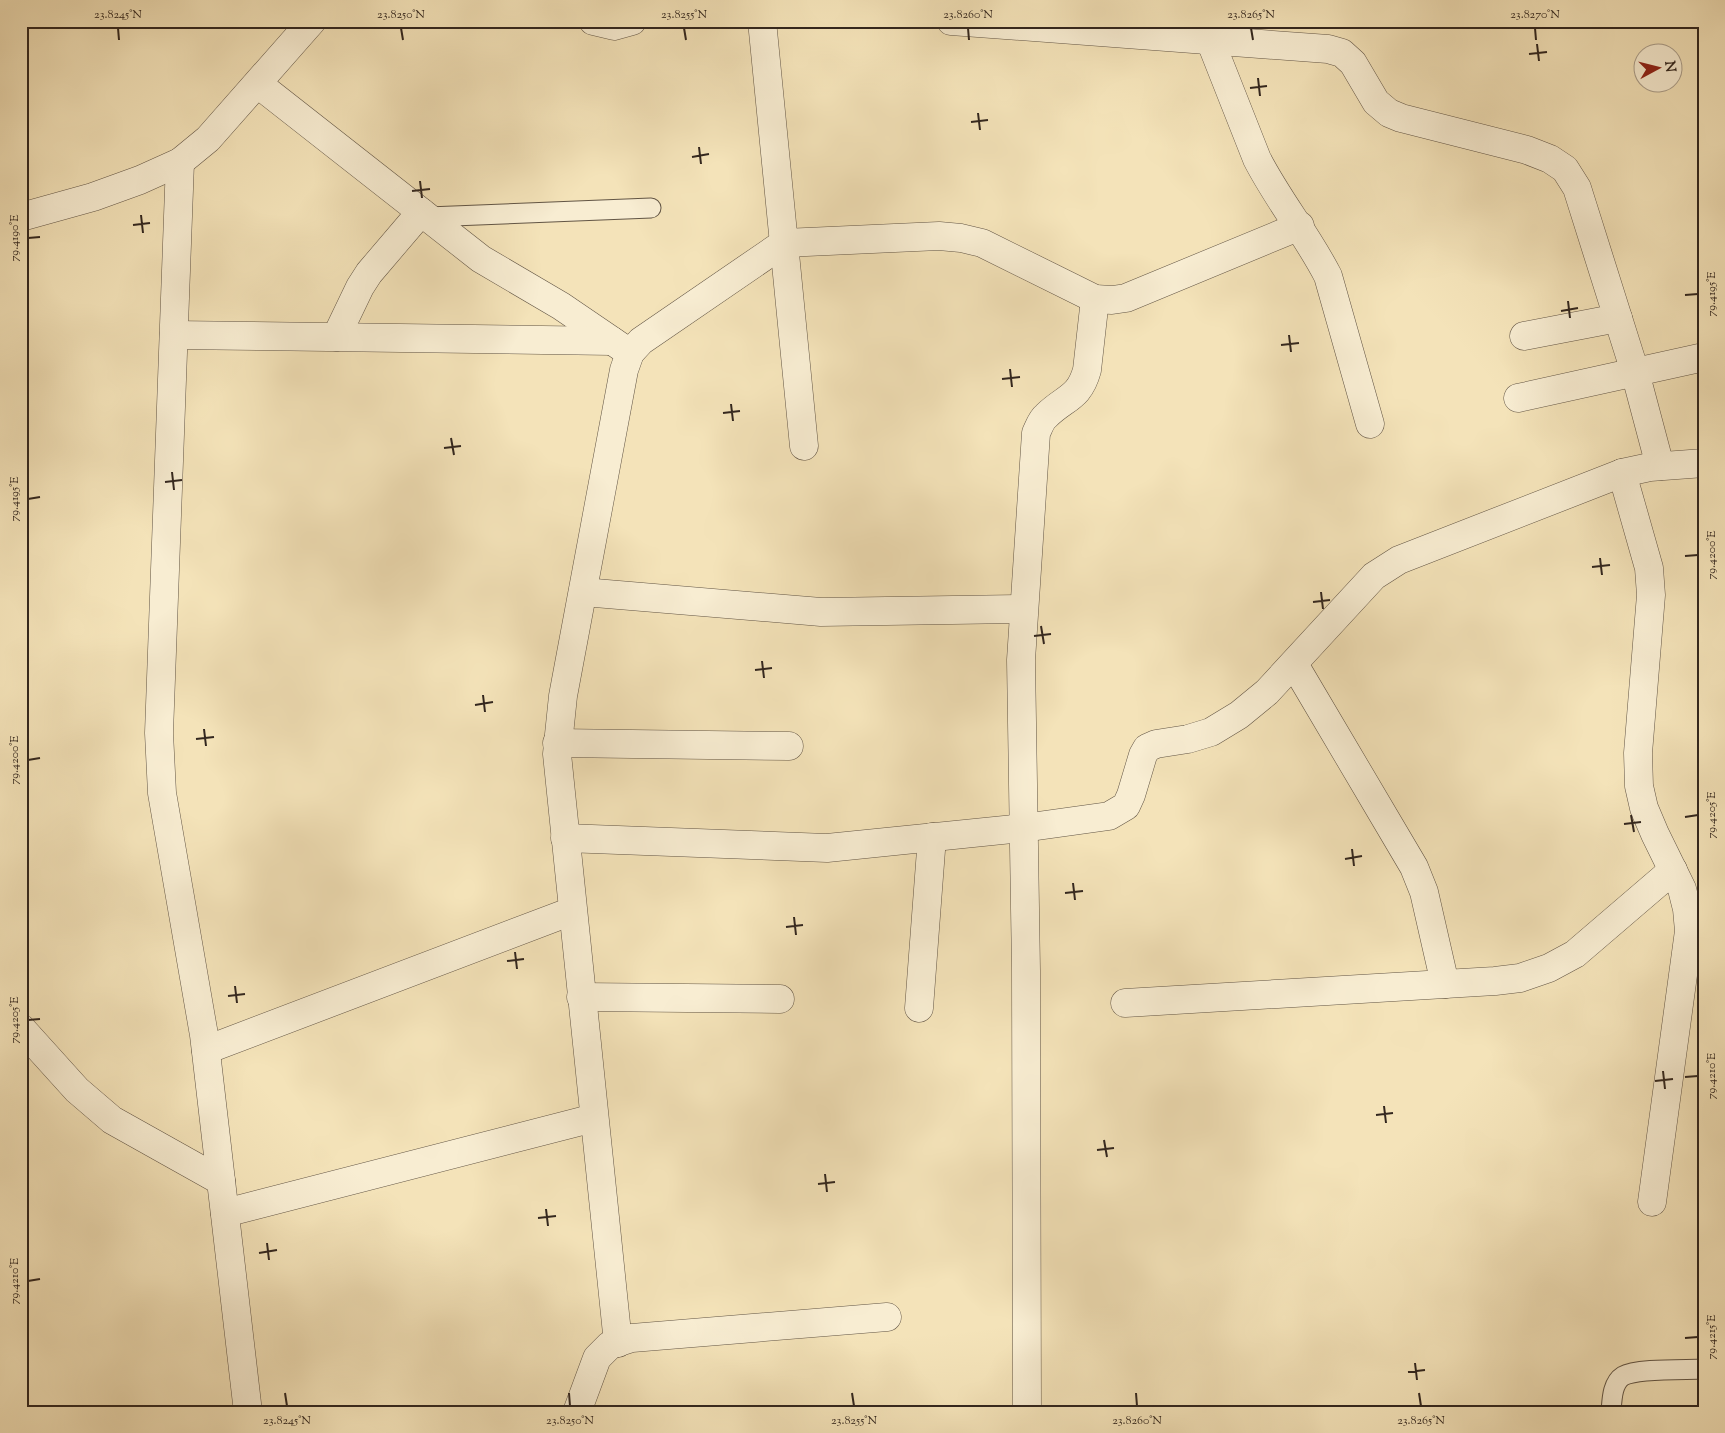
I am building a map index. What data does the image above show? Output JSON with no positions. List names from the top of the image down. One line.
{"north":"right","coordinates":["23.8245°N","23.8250°N","23.8255°N","23.8260°N","23.8265°N","23.8270°N","79.4190°E","79.4195°E","79.4200°E","79.4205°E","79.4210°E","79.4215°E"]}
